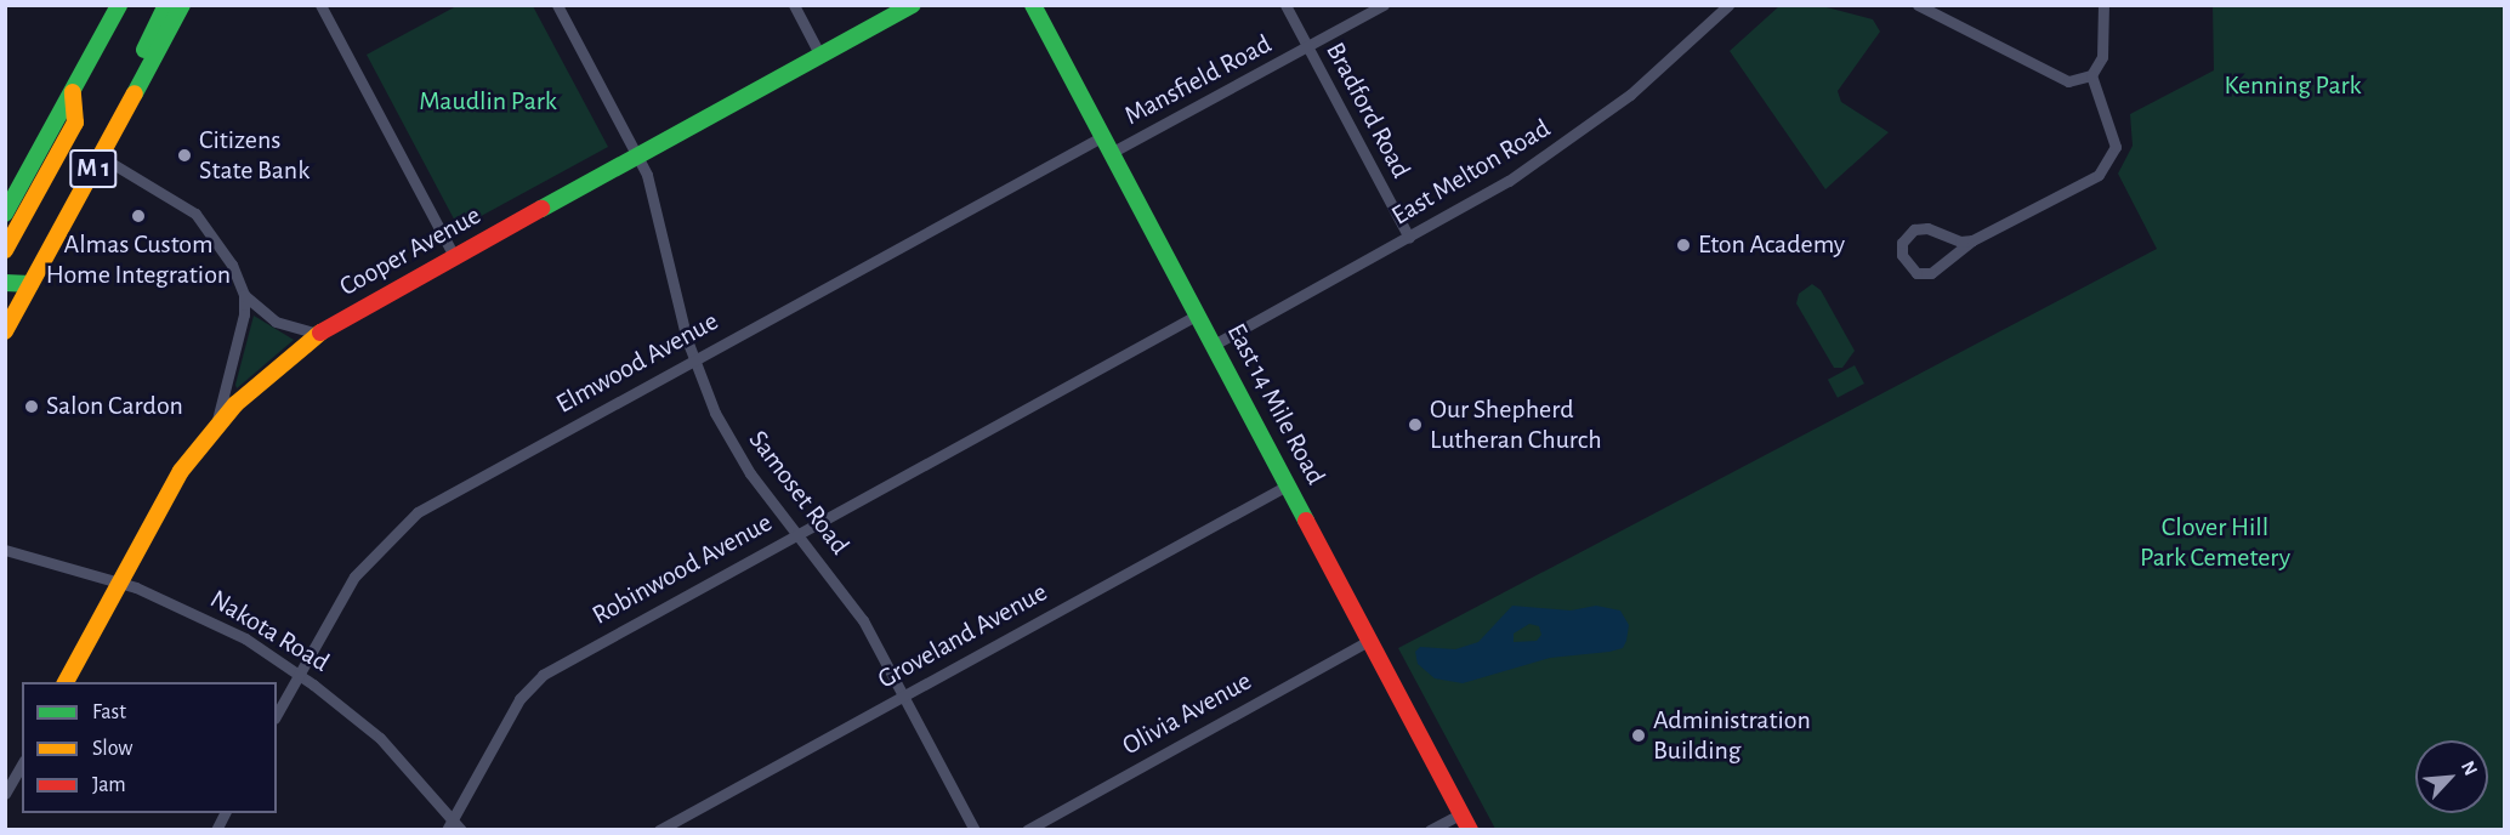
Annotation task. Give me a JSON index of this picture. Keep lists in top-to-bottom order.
{
  "streets": {
    "main road": ["M 1", "Cooper Avenue", "East 14 Mile Road"],
    "street": [
      "Mansfield Road",
      "Bradford Road",
      "East Melton Road",
      "Elmwood Avenue",
      "Samoset Road",
      "Robinwood Avenue",
      "Nakota Road",
      "Groveland Avenue",
      "Olivia Avenue"
    ]
  },
  "crossings": [
    ["Mansfield Road", "Bradford Road"],
    ["Mansfield Road", "East 14 Mile Road"],
    ["Bradford Road", "East Melton Road"],
    ["East Melton Road", "East 14 Mile Road"],
    ["Cooper Avenue", "Samoset Road"],
    ["Cooper Avenue", "Nakota Road"],
    ["Elmwood Avenue", "East 14 Mile Road"],
    ["Elmwood Avenue", "Samoset Road"],
    ["Elmwood Avenue", "Nakota Road"],
    ["East 14 Mile Road", "Robinwood Avenue"],
    ["East 14 Mile Road", "Groveland Avenue"],
    ["East 14 Mile Road", "Olivia Avenue"],
    ["Samoset Road", "Robinwood Avenue"],
    ["Samoset Road", "Groveland Avenue"],
    ["Robinwood Avenue", "Nakota Road"]
  ],
  "parks": ["Kenning Park", "Maudlin Park", "Clover Hill Park Cemetery"],
  "places": [
    "Citizens State Bank",
    "Almas Custom Home Integration",
    "Eton Academy",
    "Salon Cardon",
    "Our Shepherd Lutheran Church",
    "Administration Building"
  ],
  "legend": ["Fast", "Slow", "Jam"],
  "north": "top right"
}
